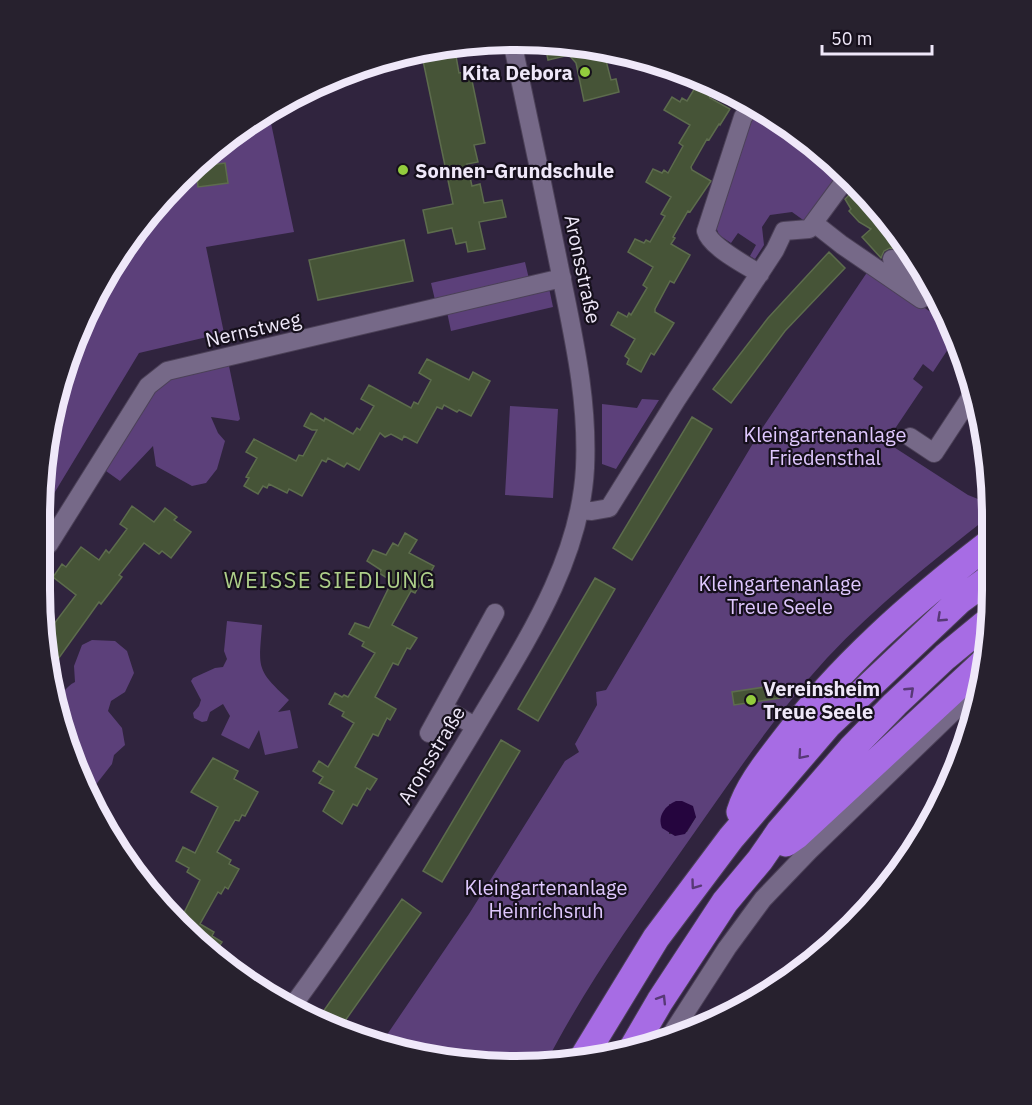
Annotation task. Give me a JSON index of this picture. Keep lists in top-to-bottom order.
{
  "streets": {
    "street": ["Aronsstraße", "Nernstweg"]
  },
  "crossings": [
    ["Aronsstraße", "Nernstweg"]
  ],
  "districts": ["WEISSE SIEDLUNG"],
  "parks": ["Kleingartenanlage Friedensthal", "Kleingartenanlage Treue Seele", "Kleingartenanlage Heinrichsruh"],
  "places": ["Kita Debora", "Sonnen-Grundschule", "Vereinsheim Treue Seele"],
  "scale_bar": "50 m"
}
